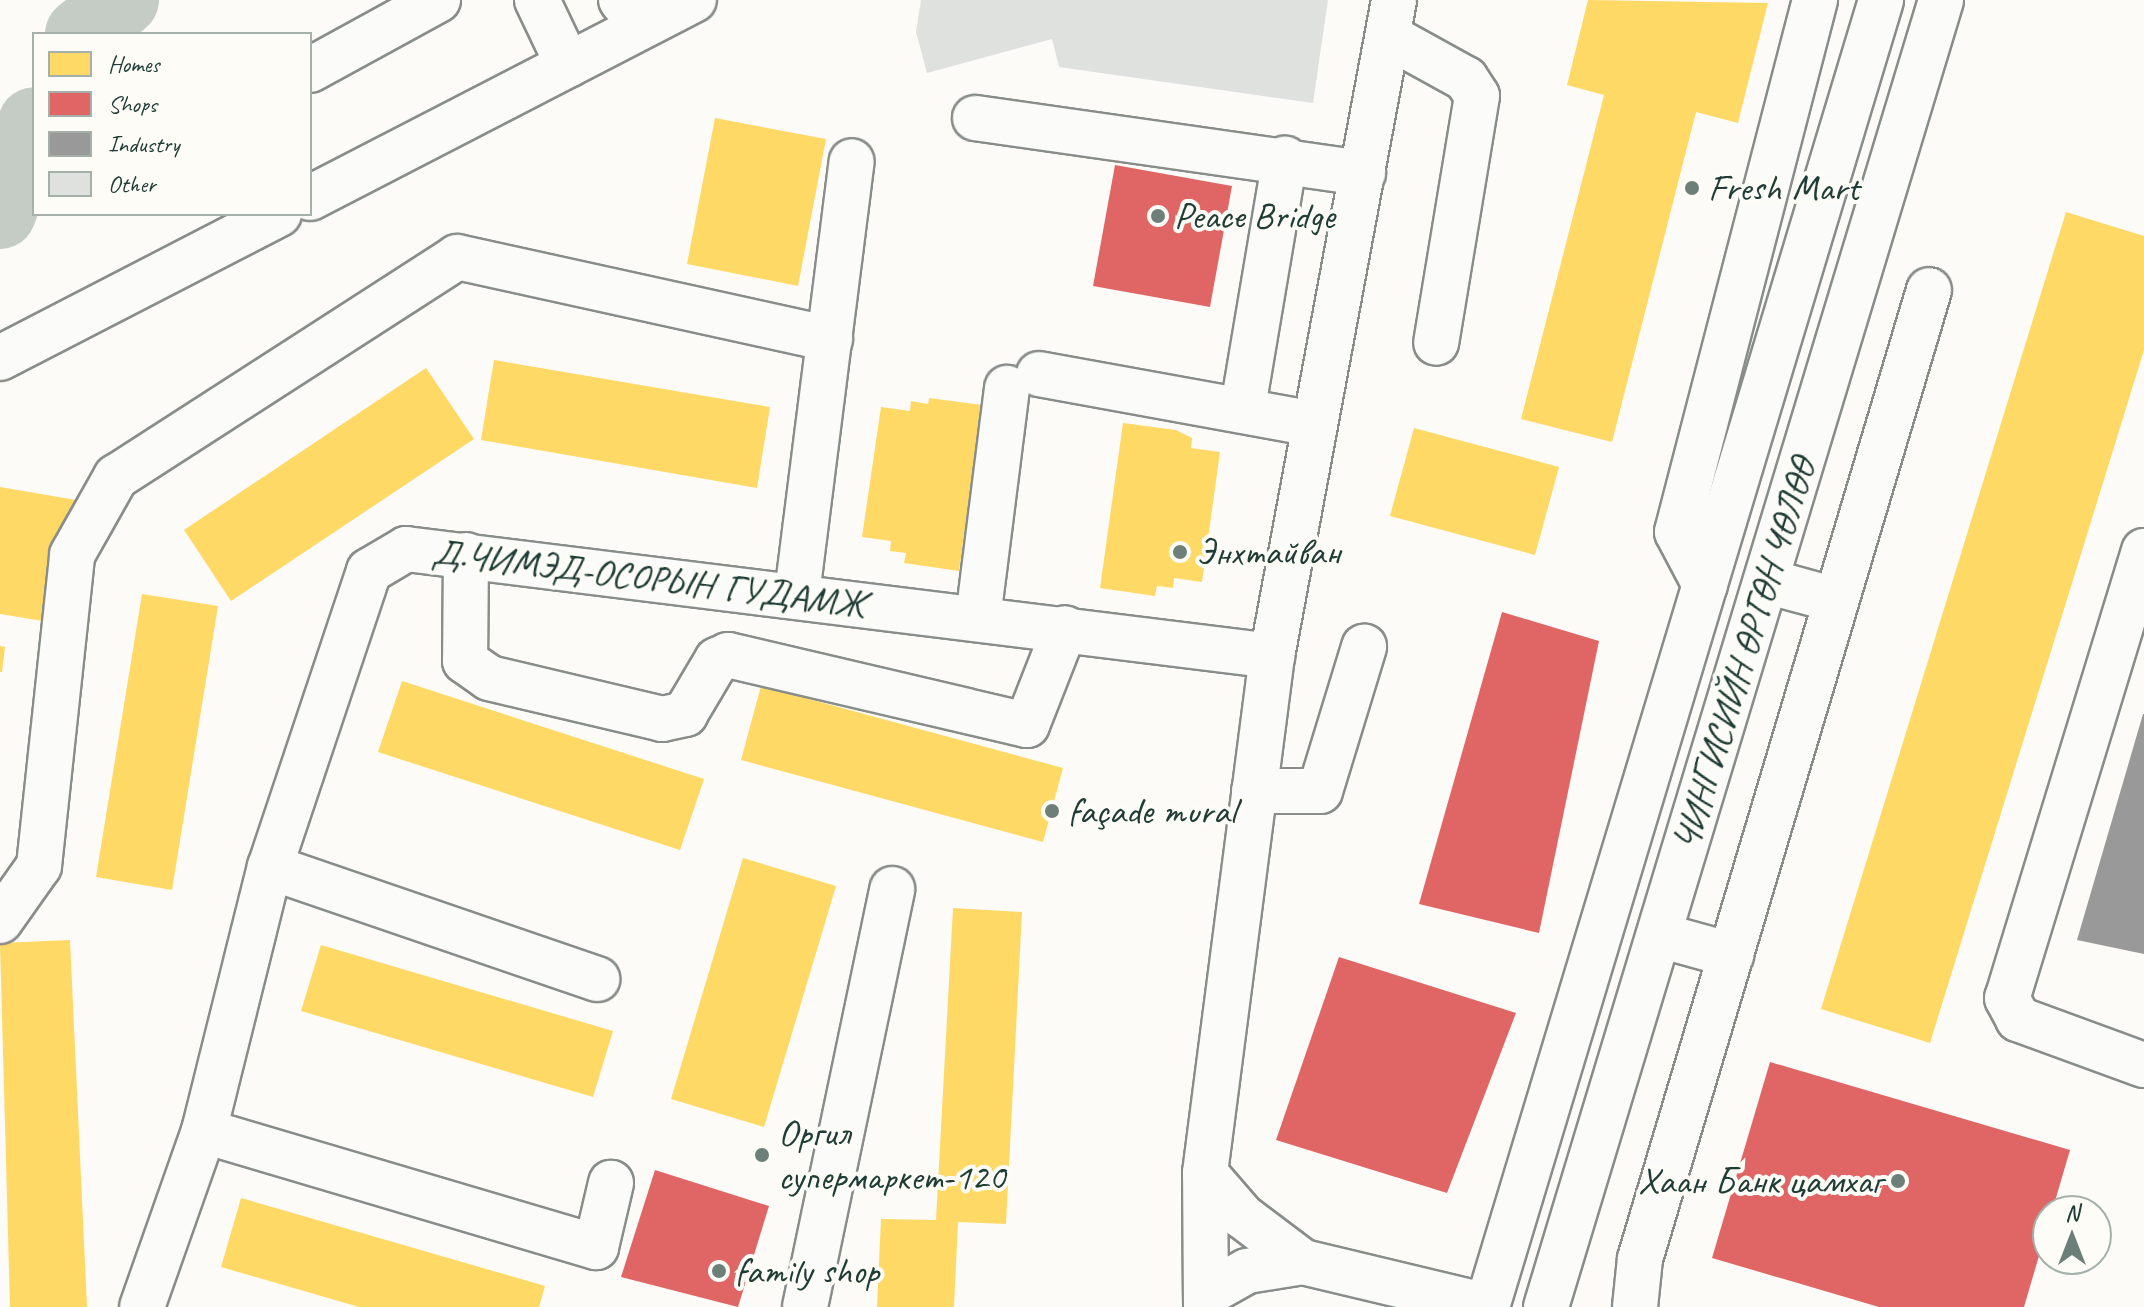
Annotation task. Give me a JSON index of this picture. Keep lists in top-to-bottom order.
{
  "streets": {
    "main road": ["Д.ЧИМЭД-ОСОРЫН ГУДАМЖ", "ЧИНГИСИЙН ӨРГӨН ЧӨЛӨӨ"]
  },
  "places": [
    "Fresh Mart",
    "Peace Bridge",
    "Энхтайван",
    "façade mural",
    "Оргил супермаркет-120",
    "Хаан Банк цамхаг",
    "family shop"
  ],
  "legend": [
    "Homes",
    "Shops",
    "Industry",
    "Other"
  ],
  "north": "top"
}
